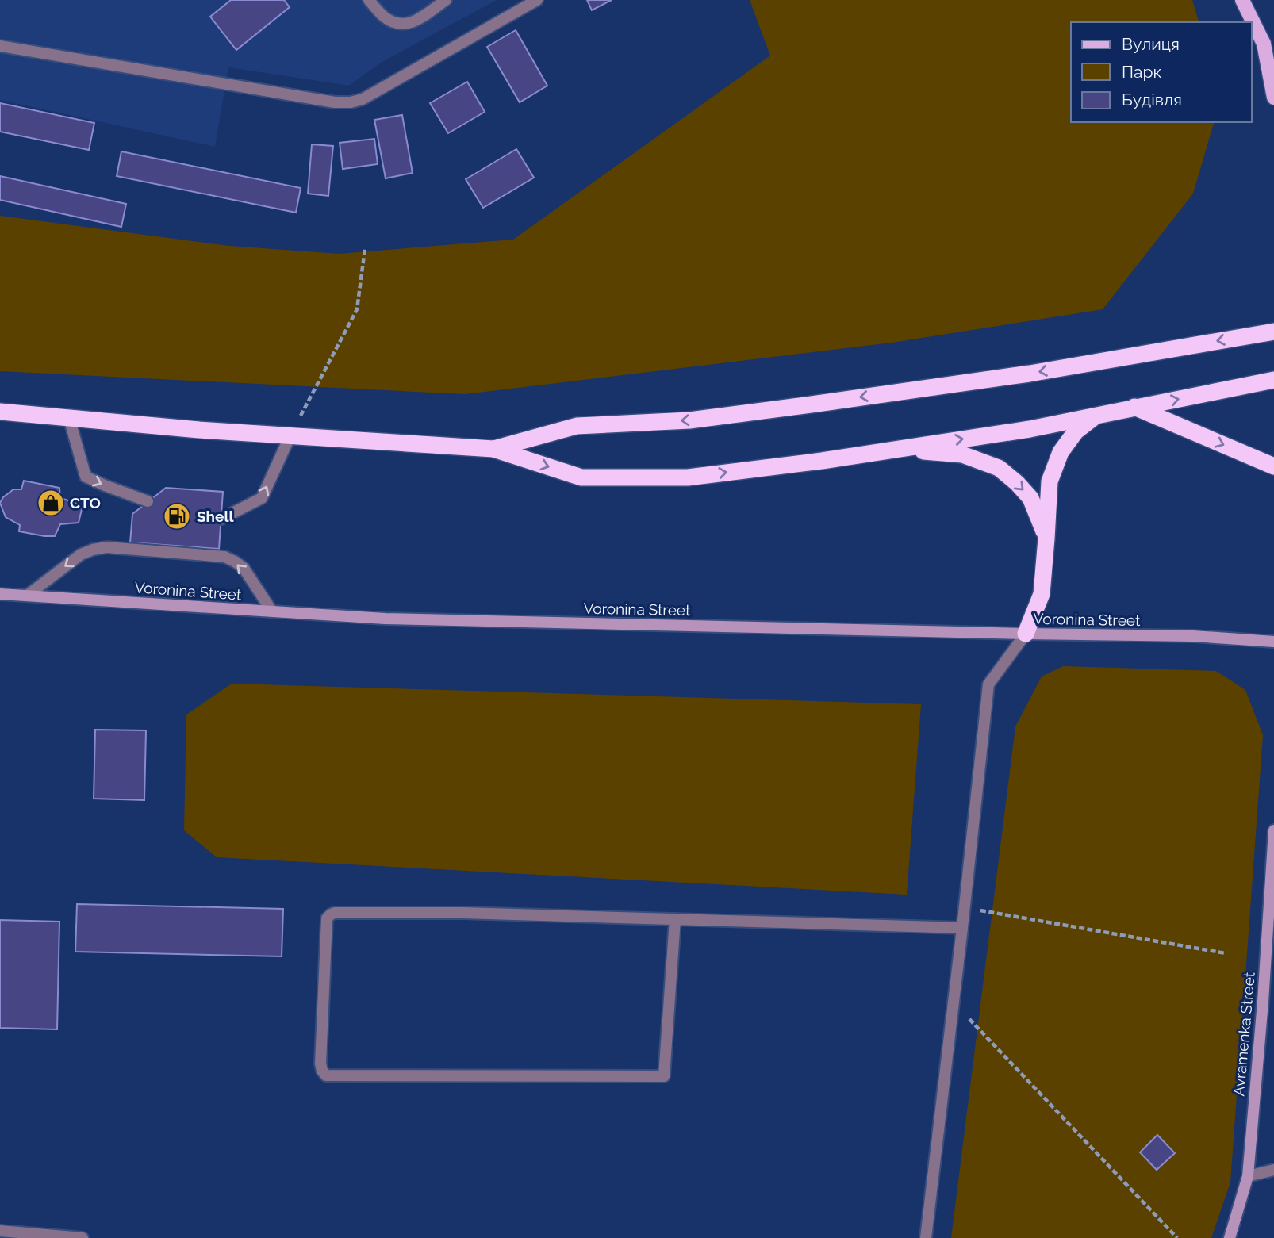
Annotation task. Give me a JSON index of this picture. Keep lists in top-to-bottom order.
{
  "streets": {
    "street": ["Voronina Street", "Avramenka Street"]
  },
  "places": {
    "shop": ["СТО"],
    "fuel station": ["Shell"]
  },
  "legend": ["Вулиця", "Парк", "Будівля"]
}
